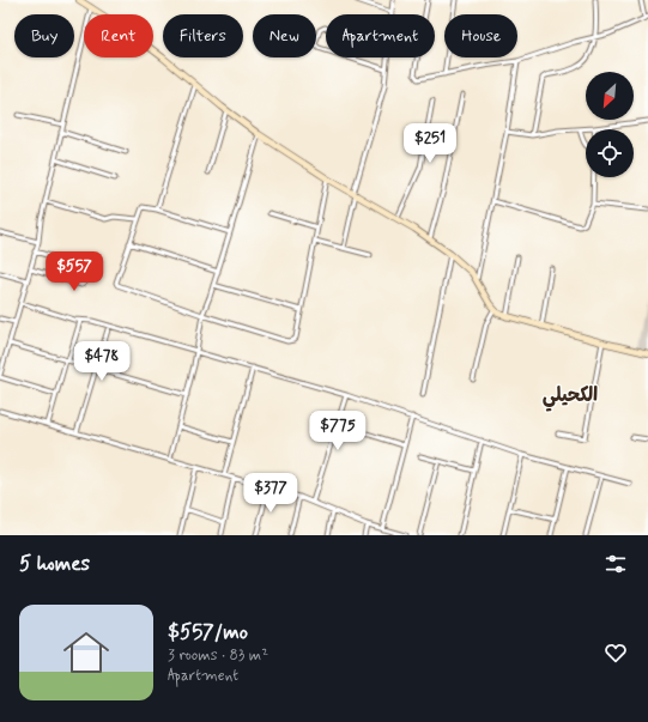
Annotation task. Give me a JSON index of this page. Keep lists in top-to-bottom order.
{
  "districts": ["الكحيلي"],
  "north": "bottom left",
  "page": {
    "chip": [
      "Buy",
      "Rent",
      "Filters",
      "New",
      "Apartment",
      "House"
    ],
    "price": [
      "$251",
      "$557",
      "$478",
      "$775",
      "$377"
    ],
    "heading": "5 homes",
    "list": [
      {
        "name": "$557/mo",
        "note": "3 rooms · 83 m² · Apartment"
      }
    ]
  }
}
